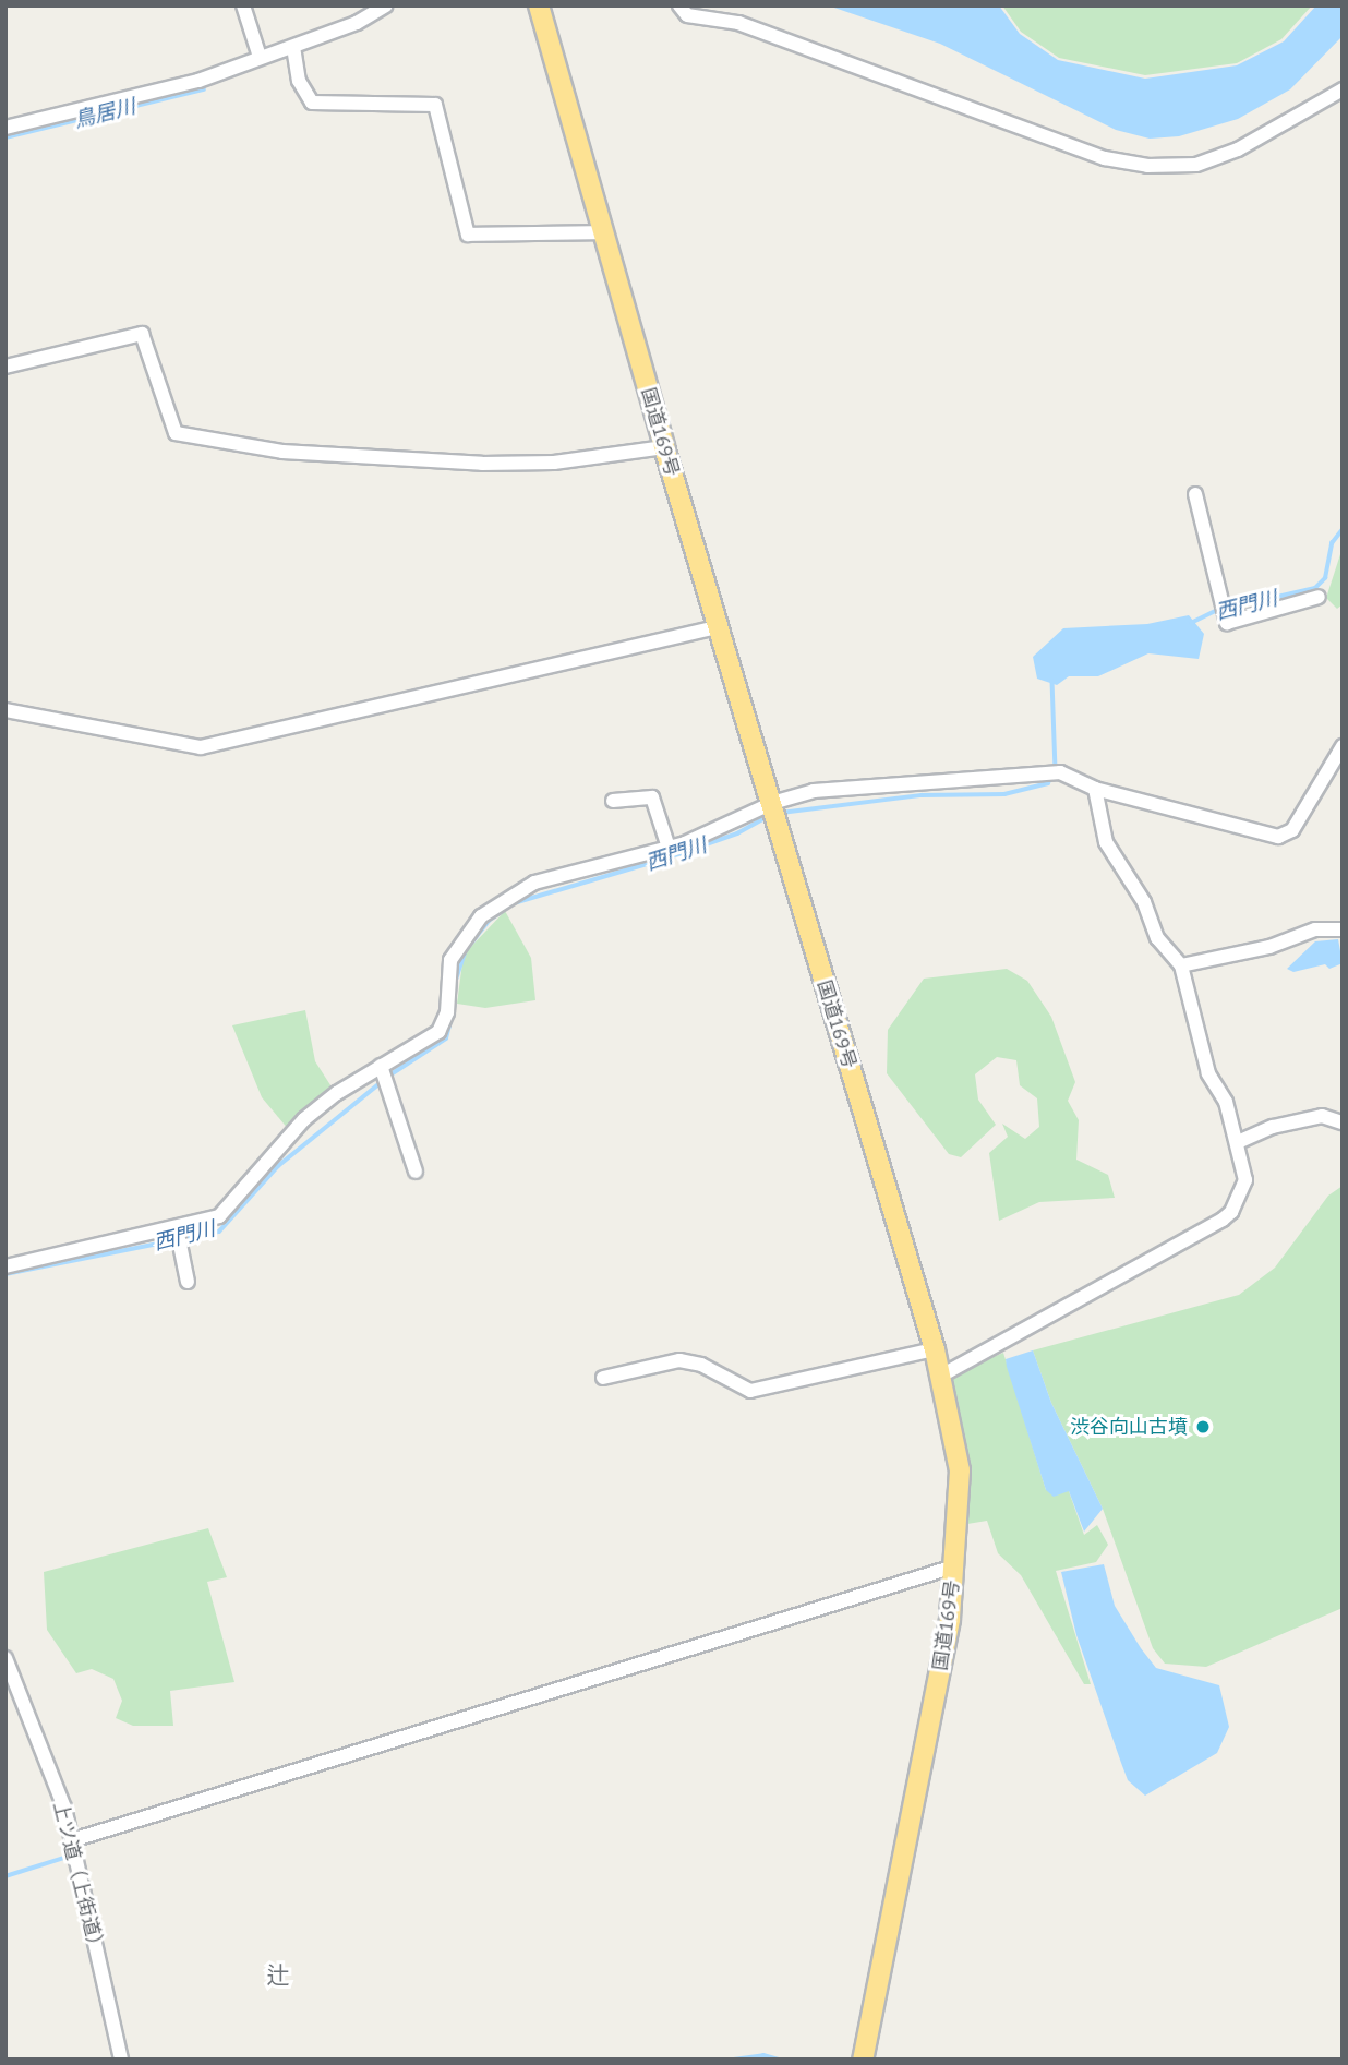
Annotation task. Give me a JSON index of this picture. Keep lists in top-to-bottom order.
{
  "streets": {
    "highway": ["国道169号"],
    "street": ["上ツ道（上街道）"]
  },
  "districts": ["辻"],
  "water": ["鳥居川", "西門川"],
  "places": ["渋谷向山古墳"]
}
